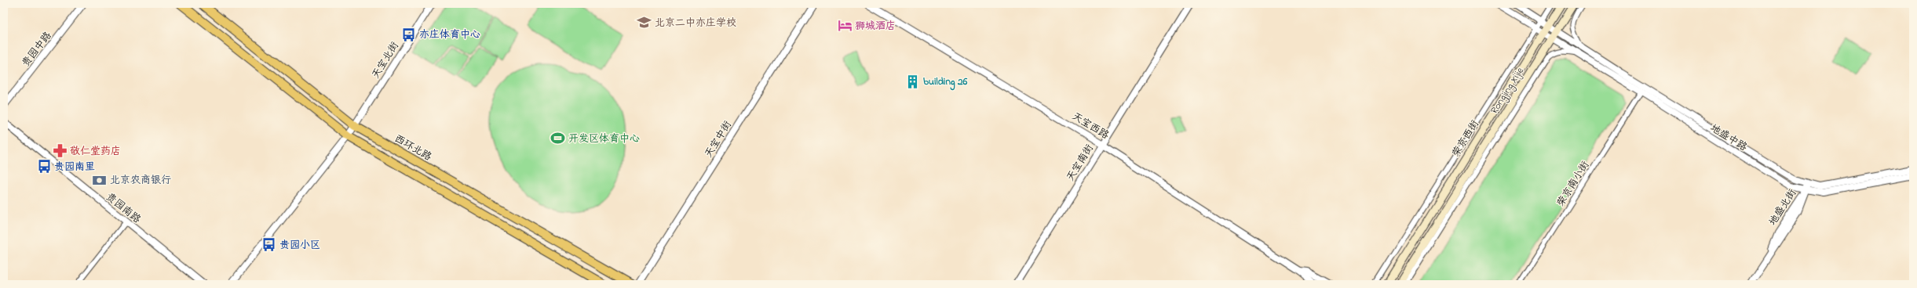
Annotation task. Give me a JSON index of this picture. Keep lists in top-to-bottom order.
{
  "streets": {
    "main road": ["Rongjing Xijie", "荣京西街", "西环北路"],
    "street": [
      "贵园中路",
      "天宝北街",
      "天宝西路",
      "地盛中路",
      "天宝中街",
      "天宝南街",
      "荣京南小街",
      "地盛北街",
      "贵园南路"
    ]
  },
  "crossings": [
    ["天宝北街", "西环北路"],
    ["Rongjing Xijie", "地盛中路"],
    ["天宝西路", "天宝南街"],
    ["地盛中路", "荣京西街"],
    ["地盛中路", "荣京南小街"],
    ["地盛中路", "地盛北街"]
  ],
  "places": {
    "school or university": ["北京二中亦庄学校"],
    "hotel": ["狮城酒店"],
    "bus stop": ["亦庄体育中心", "贵园南里", "贵园小区"],
    "building": ["building 26"],
    "sports": ["开发区体育中心"],
    "pharmacy": ["敬仁堂药店"],
    "bank": ["北京农商银行"]
  }
}
